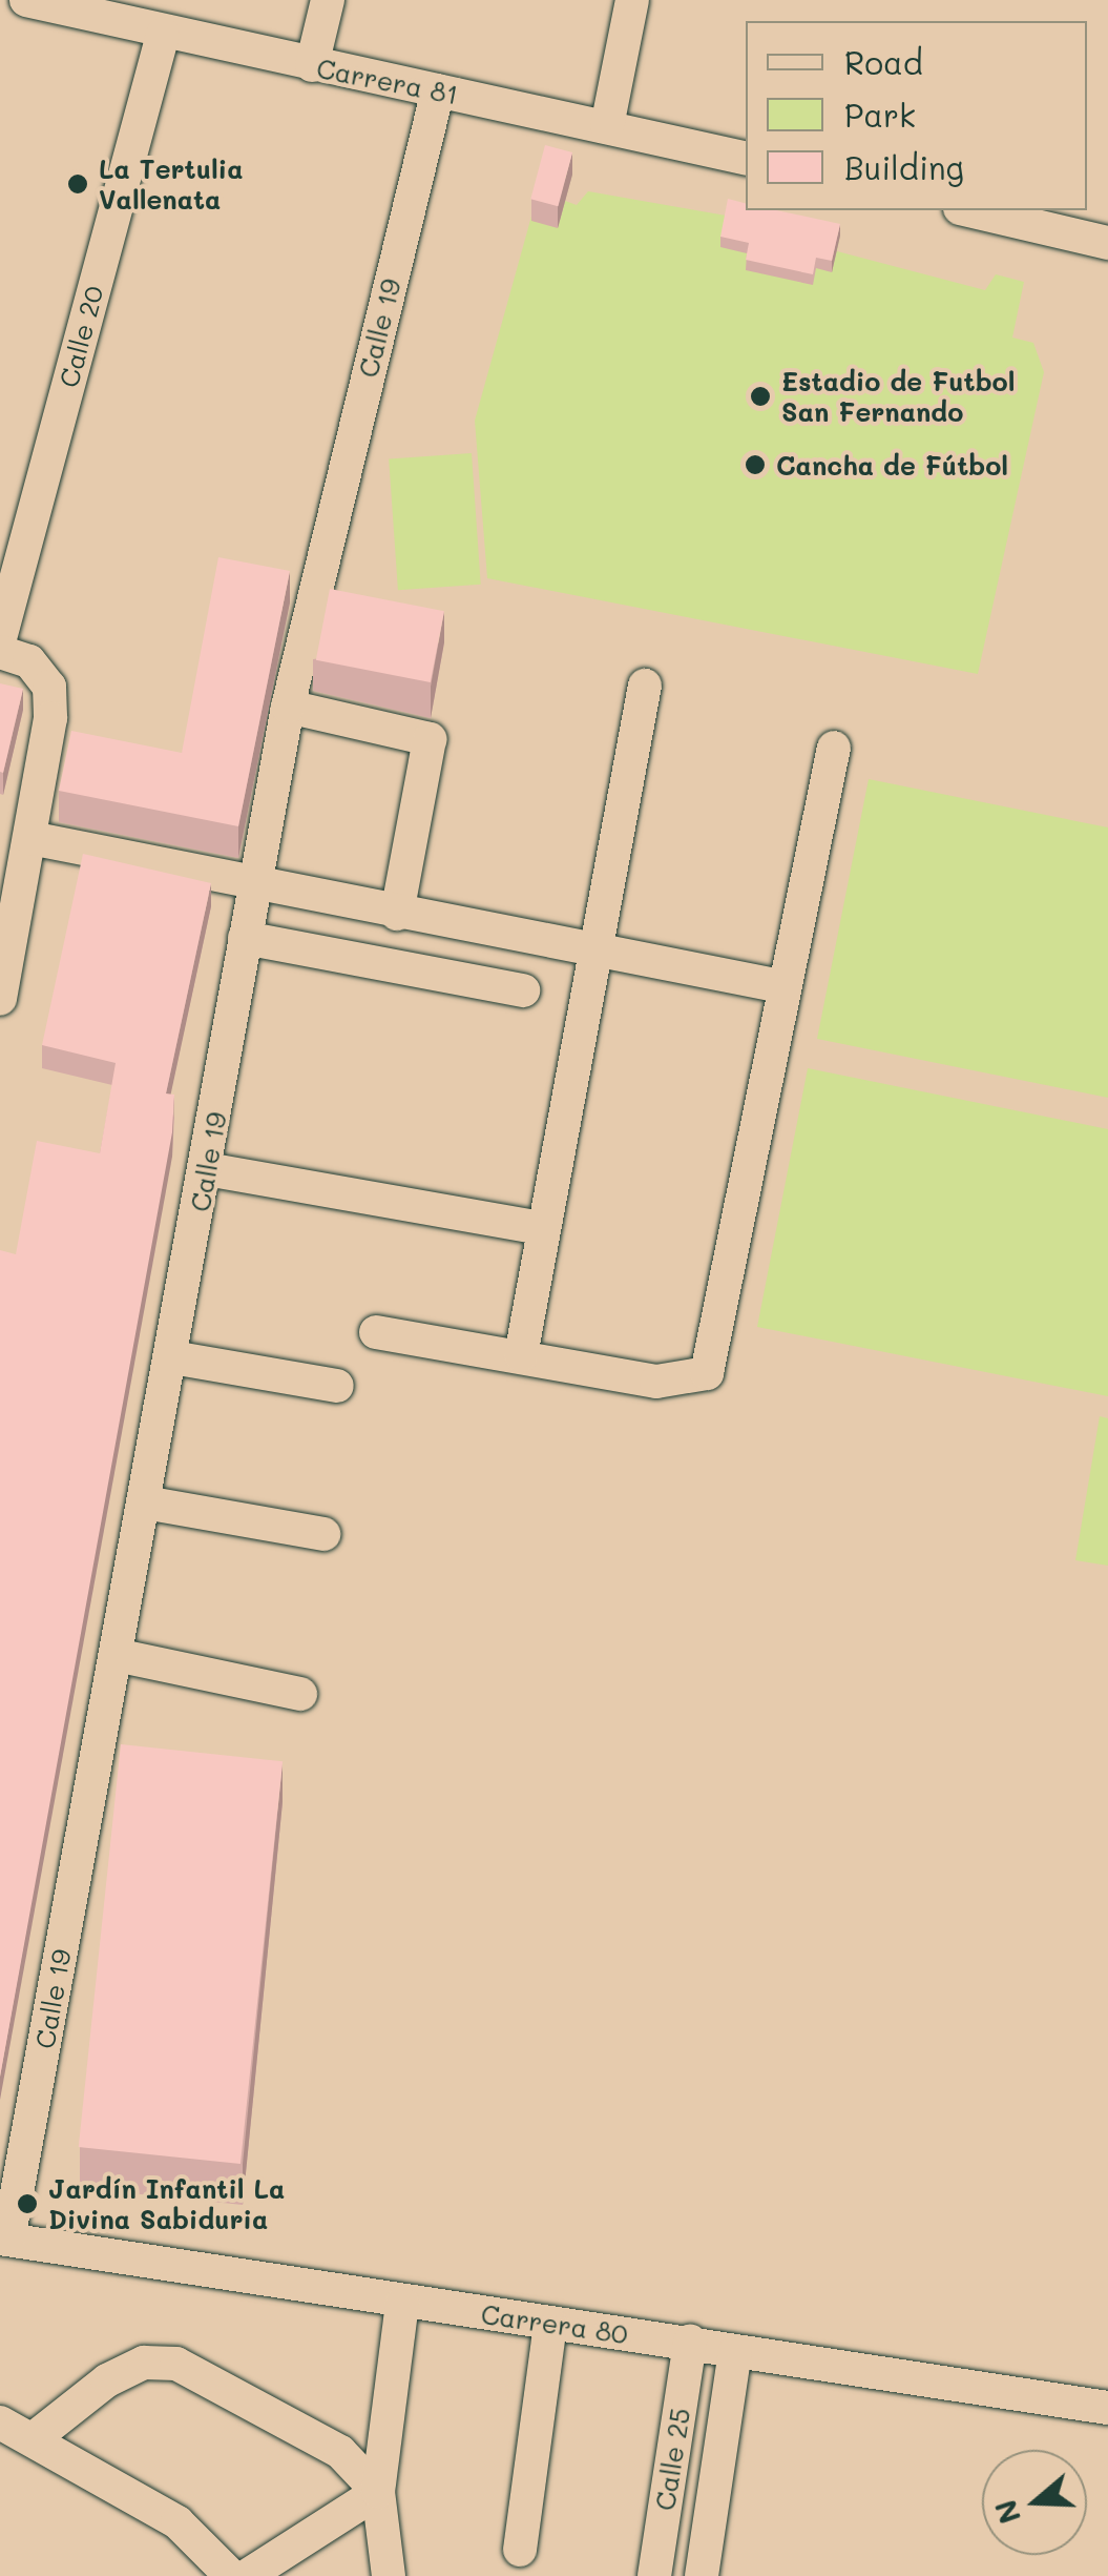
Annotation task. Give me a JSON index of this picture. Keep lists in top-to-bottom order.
{
  "streets": {
    "street": [
      "Carrera 81",
      "Calle 19",
      "Calle 20",
      "Carrera 80",
      "Calle 25"
    ]
  },
  "crossings": [
    ["Carrera 81", "Calle 19"],
    ["Carrera 81", "Calle 20"],
    ["Calle 19", "Carrera 80"],
    ["Carrera 80", "Calle 25"]
  ],
  "places": [
    "La Tertulia Vallenata",
    "Estadio de Futbol San Fernando",
    "Cancha de Fútbol",
    "Jardín Infantil La Divina Sabiduria"
  ],
  "legend": ["Road", "Park", "Building"],
  "north": "left"
}
